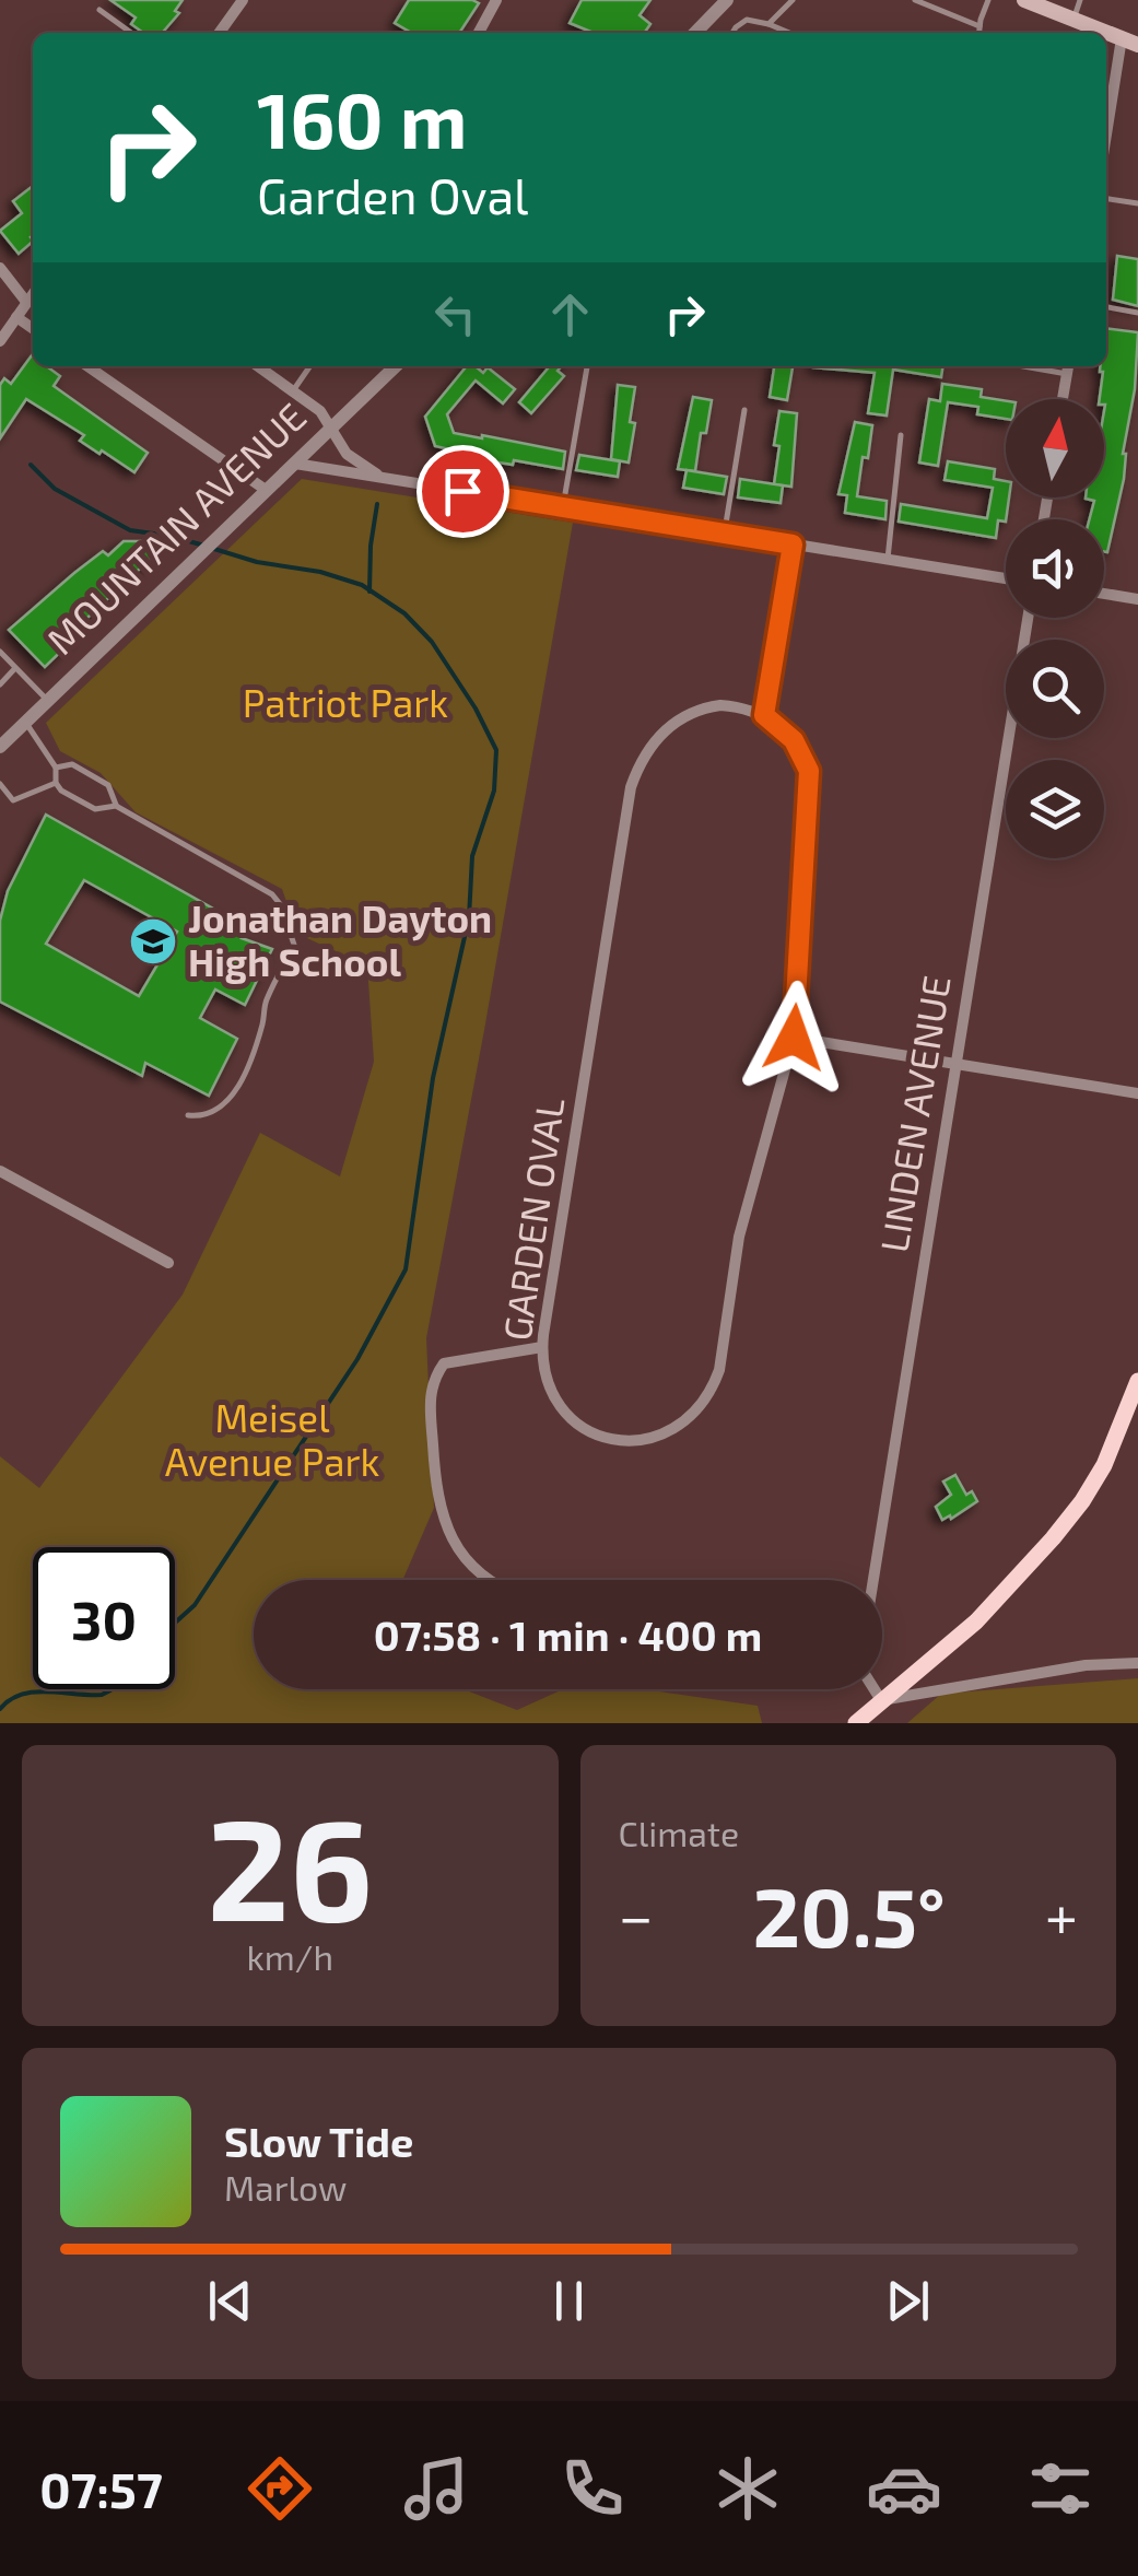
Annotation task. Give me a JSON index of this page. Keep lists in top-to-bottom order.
{
  "streets": {
    "street": ["MOUNTAIN AVENUE", "LINDEN AVENUE", "GARDEN OVAL"]
  },
  "parks": ["Patriot Park", "Meisel Avenue Park"],
  "places": {
    "school or university": ["Jonathan Dayton High School"]
  },
  "north": "top",
  "page": {
    "turn": ["160 m", "Garden Oval"],
    "limit": "30",
    "trip": "07:58 · 1 min · 400 m",
    "tile": [
      ["26", "km/h"],
      "Climate"
    ],
    "heat": ["−", "20.5°", "+"],
    "song": ["Slow Tide", "Marlow"],
    "tabs": "07:57"
  }
}
